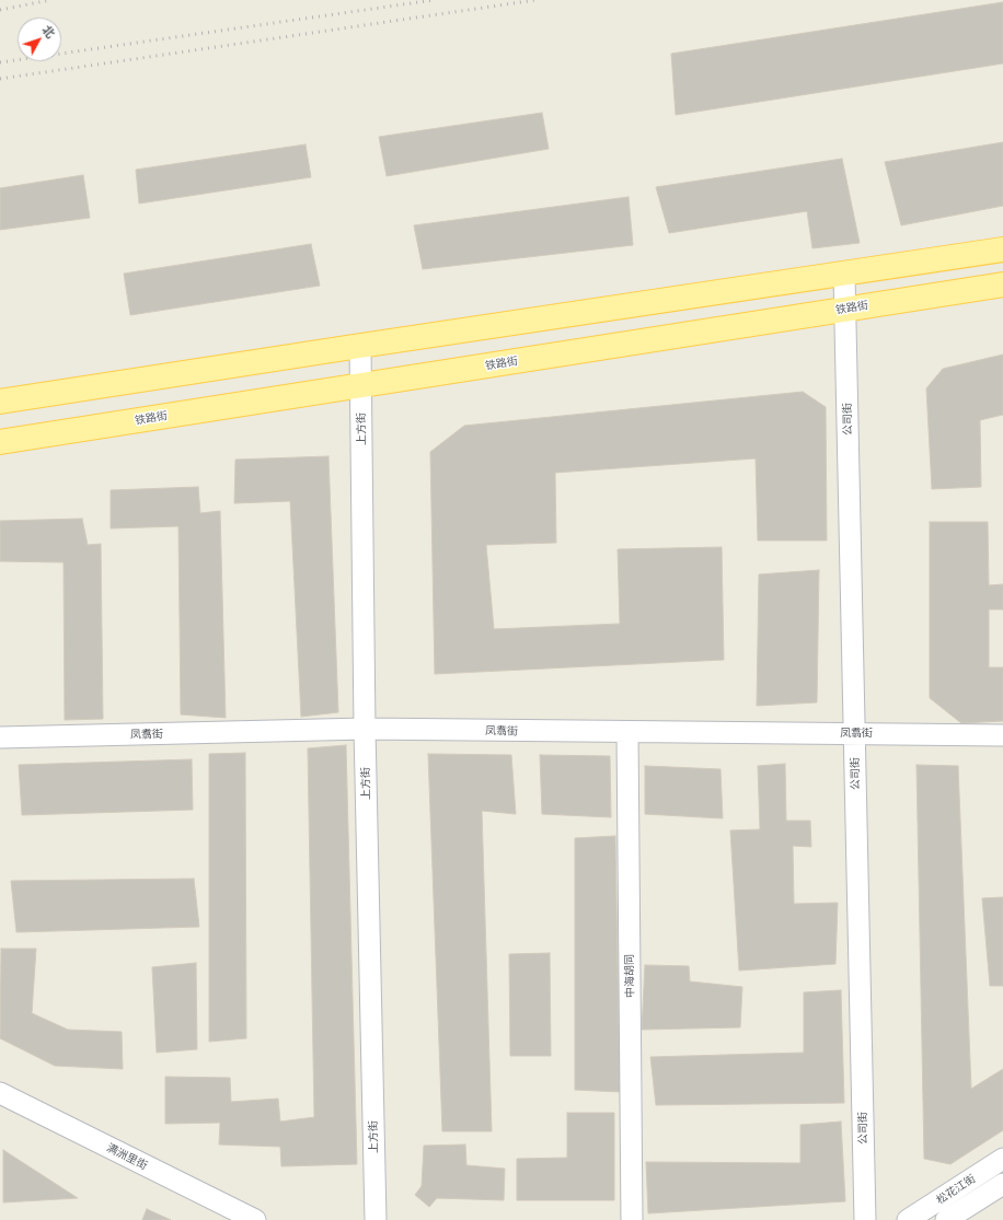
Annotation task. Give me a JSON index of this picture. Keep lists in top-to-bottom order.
{
  "streets": {
    "main road": ["铁路街"],
    "street": [
      "公司街",
      "上方街",
      "凤翥街",
      "中海胡同",
      "满洲里街",
      "松花江街"
    ]
  },
  "crossings": [
    ["铁路街", "公司街"],
    ["铁路街", "上方街"],
    ["公司街", "凤翥街"],
    ["上方街", "凤翥街"],
    ["凤翥街", "中海胡同"]
  ],
  "north": "top right"
}
